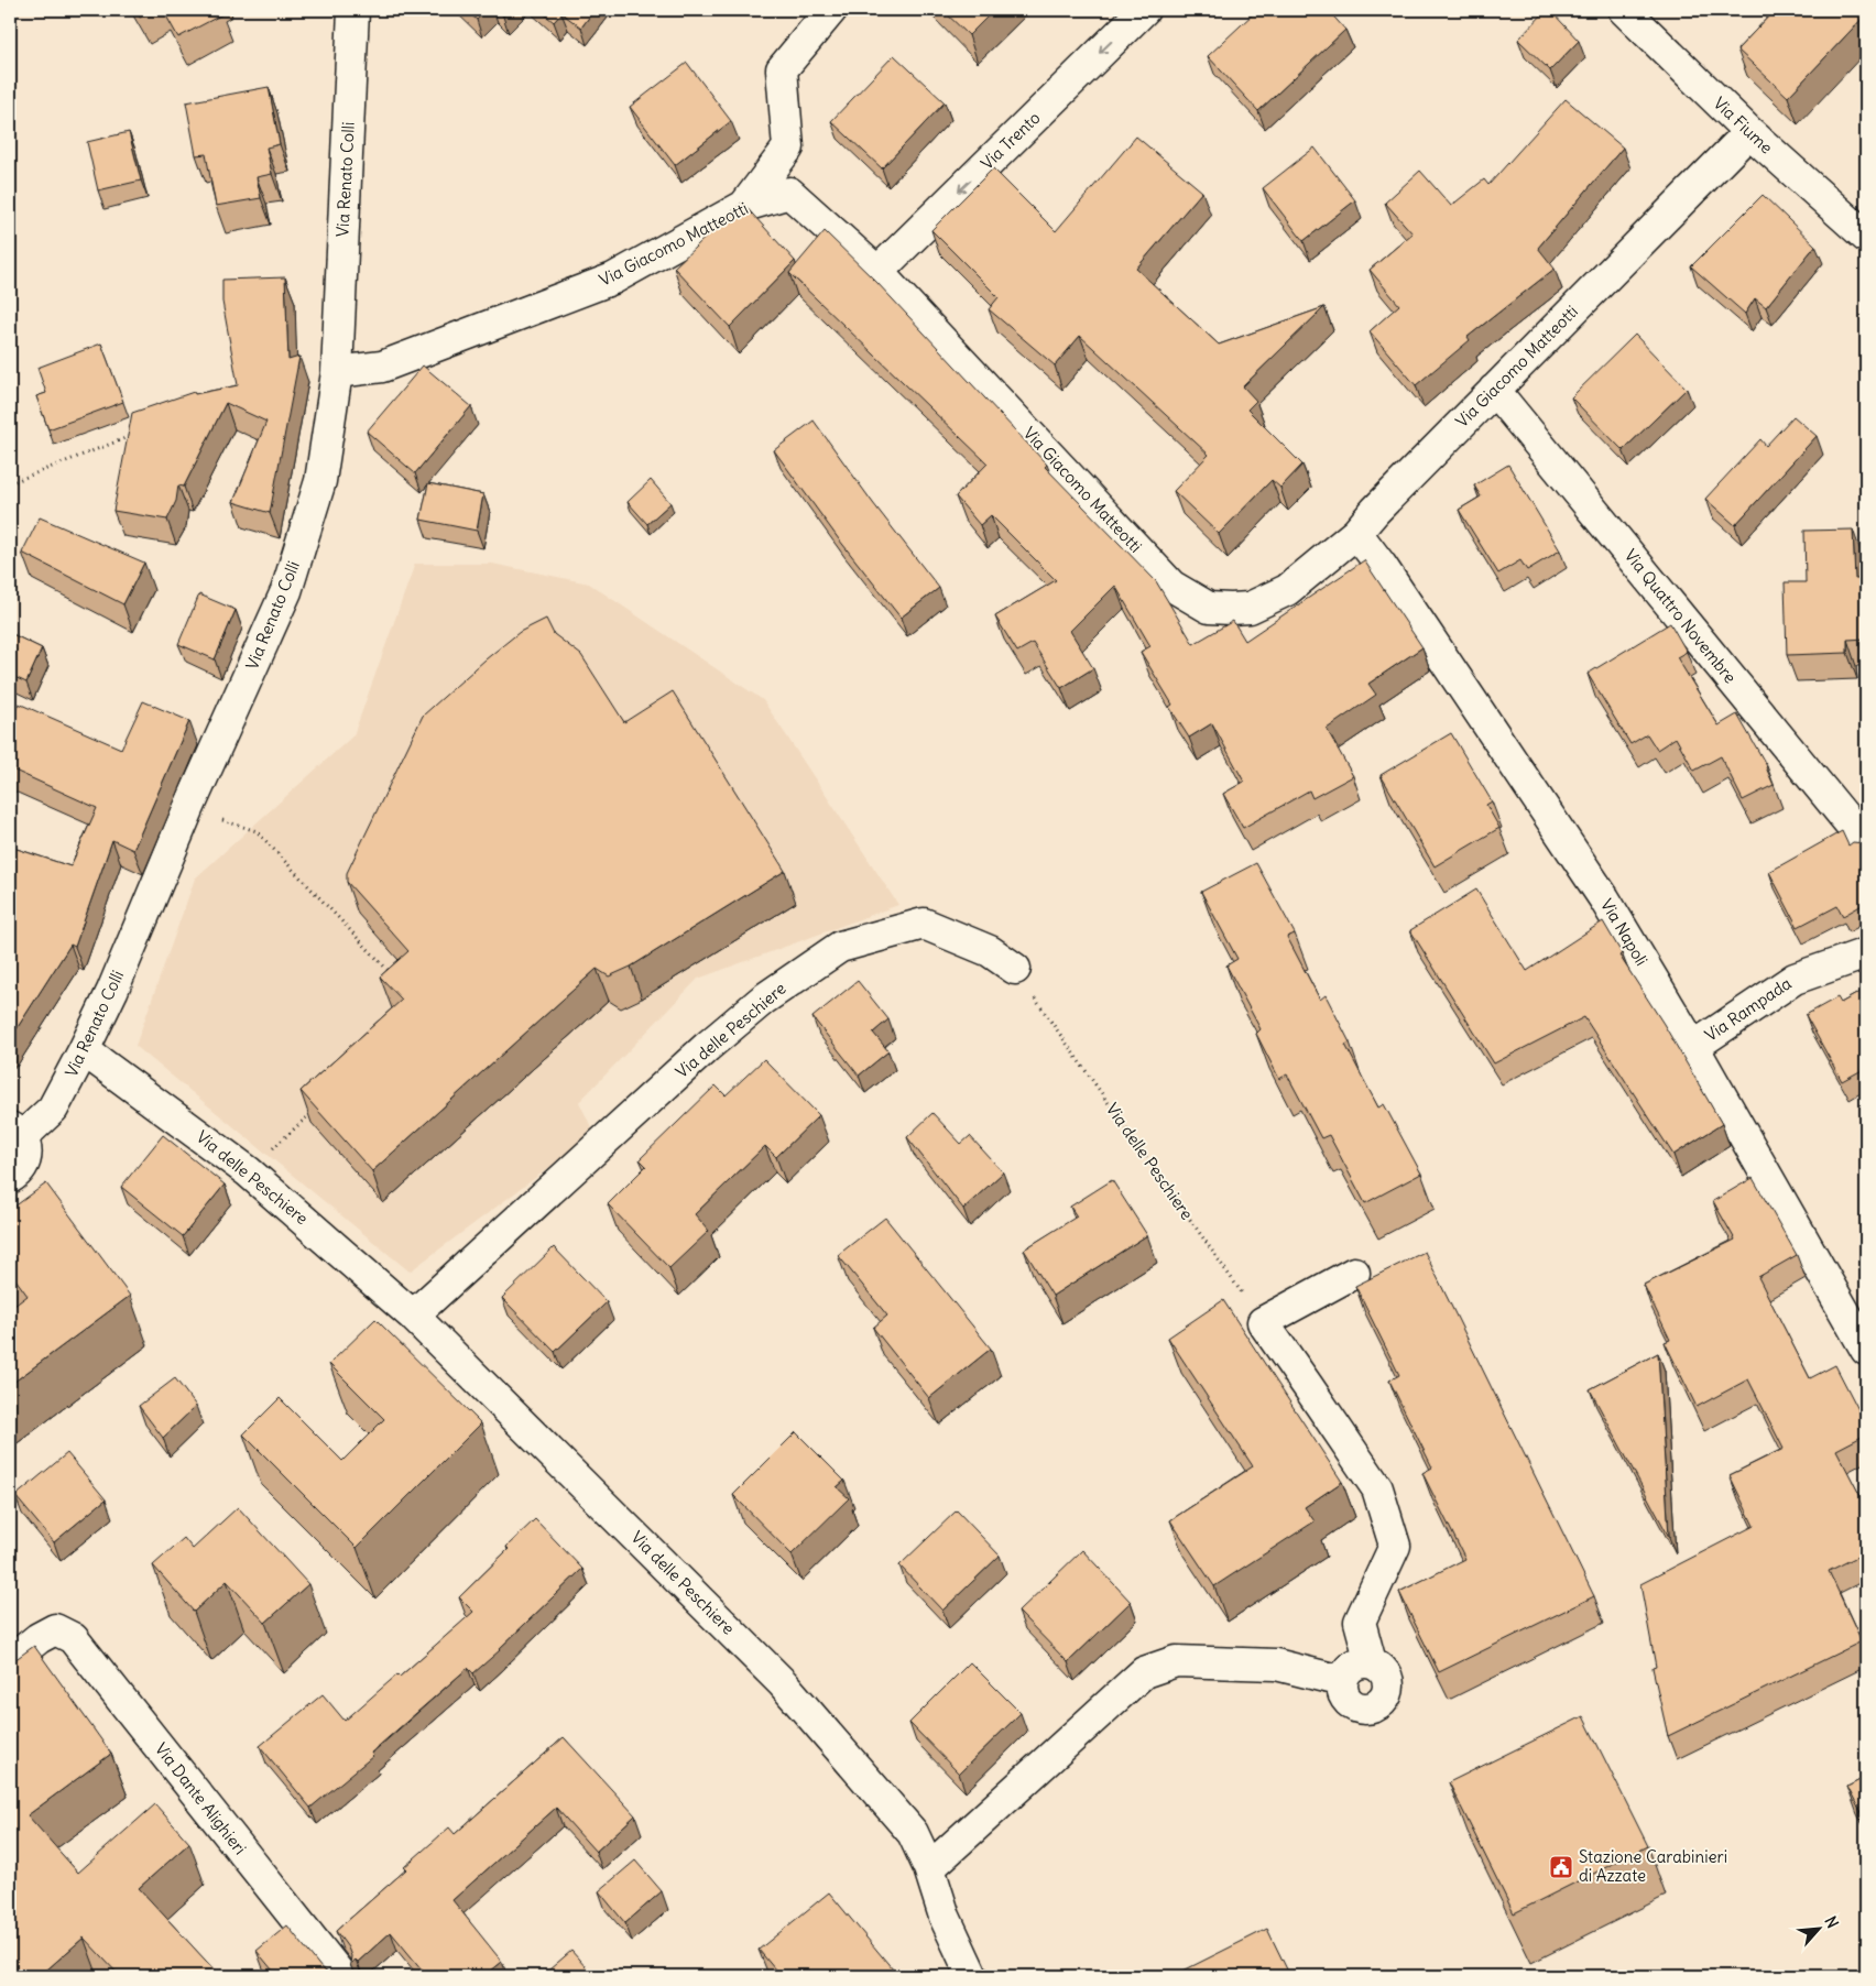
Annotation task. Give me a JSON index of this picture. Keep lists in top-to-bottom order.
{
  "streets": {
    "street": [
      "Via Fiume",
      "Via Trento",
      "Via Renato Colli",
      "Via Giacomo Matteotti",
      "Via Quattro Novembre",
      "Via Napoli",
      "Via Rampada",
      "Via delle Peschiere",
      "Via Dante Alighieri"
    ]
  },
  "crossings": [
    ["Via Fiume", "Via Giacomo Matteotti"],
    ["Via Trento", "Via Giacomo Matteotti"],
    ["Via Renato Colli", "Via Giacomo Matteotti"],
    ["Via Renato Colli", "Via delle Peschiere"],
    ["Via Giacomo Matteotti", "Via Quattro Novembre"],
    ["Via Giacomo Matteotti", "Via Napoli"],
    ["Via Napoli", "Via Rampada"]
  ],
  "one_way": ["Via Trento"],
  "places": {
    "public building": ["Stazione Carabinieri di Azzate"]
  },
  "north": "top right"
}
